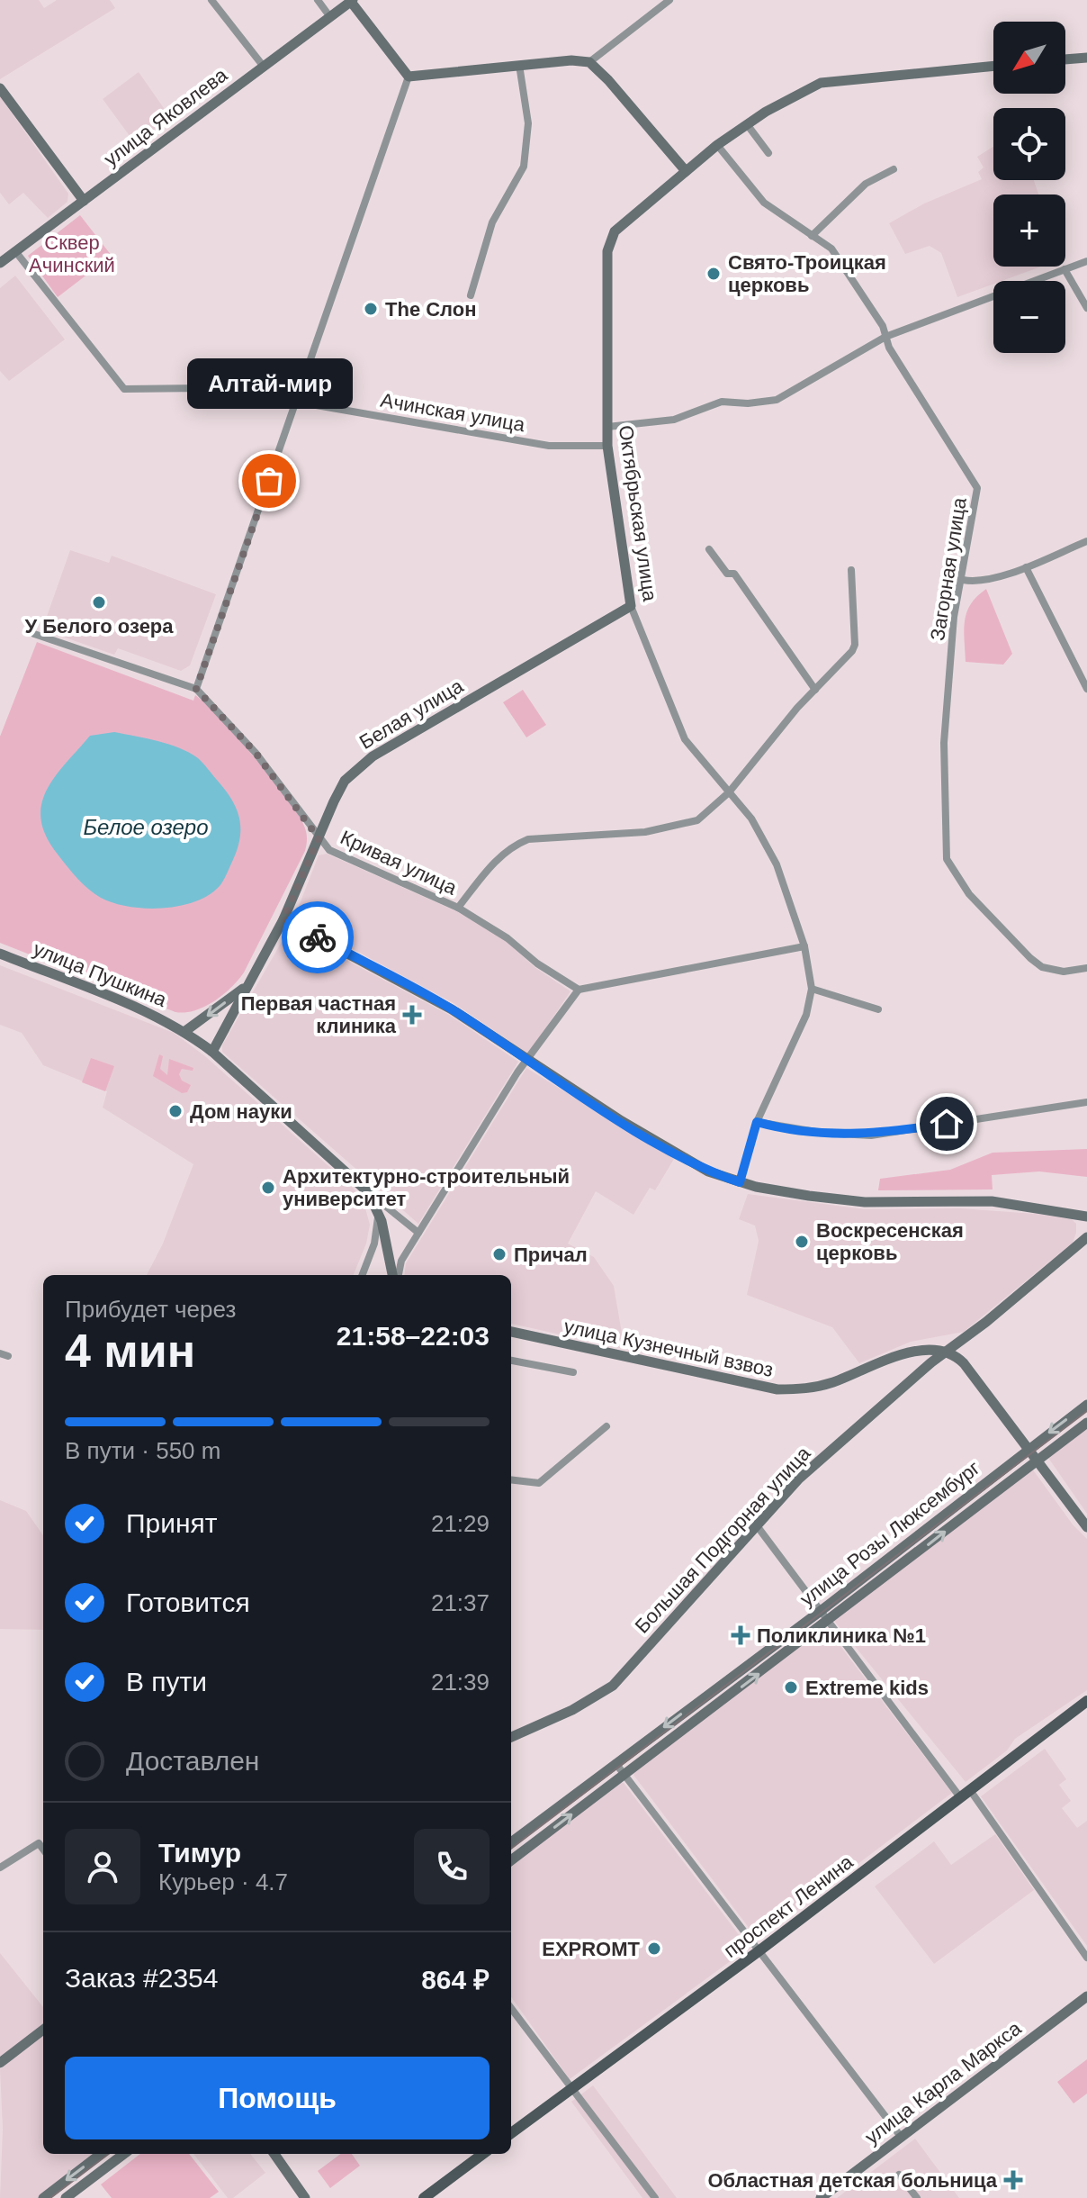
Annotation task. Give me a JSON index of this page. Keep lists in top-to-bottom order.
{
  "streets": {
    "main road": ["проспект Ленина"],
    "street": [
      "улица Яковлева",
      "Ачинская улица",
      "Октябрьская улица",
      "Загорная улица",
      "Белая улица",
      "Кривая улица",
      "улица Пушкина",
      "улица Кузнечный взвоз",
      "улица Розы Люксембург",
      "Большая Подгорная улица",
      "улица Карла Маркса"
    ]
  },
  "crossings": [
    ["улица Яковлева", "Ачинская улица"],
    ["Ачинская улица", "Октябрьская улица"],
    ["Октябрьская улица", "Загорная улица"],
    ["Октябрьская улица", "Белая улица"],
    ["Белая улица", "Кривая улица"],
    ["улица Кузнечный взвоз", "Большая Подгорная улица"]
  ],
  "water": ["Белое озеро"],
  "parks": ["Сквер Ачинский"],
  "places": {
    "other": [
      "Свято-Троицкая церковь",
      "The Слон",
      "Алтай-мир",
      "У Белого озера",
      "Дом науки",
      "Архитектурно-строительный университет",
      "Воскресенская церковь",
      "Причал",
      "Extreme kids",
      "EXPROMT"
    ],
    "health": ["Первая частная клиника", "Поликлиника №1", "Областная детская больница"]
  },
  "north": "bottom left",
  "page": {
    "map_buttons": ["+", "−"],
    "bubble": "Алтай-мир",
    "heading": ["4 мин", "Прибудет через", "21:58–22:03"],
    "panel": [
      "Тимур",
      "Курьер · 4.7",
      "Заказ #2354",
      "864 ₽"
    ],
    "bar": "В пути · 550 m",
    "list": [
      ["Принят", "21:29"],
      ["Готовится", "21:37"],
      ["В пути", "21:39"],
      "Доставлен"
    ],
    "buttons": "Помощь"
  }
}
